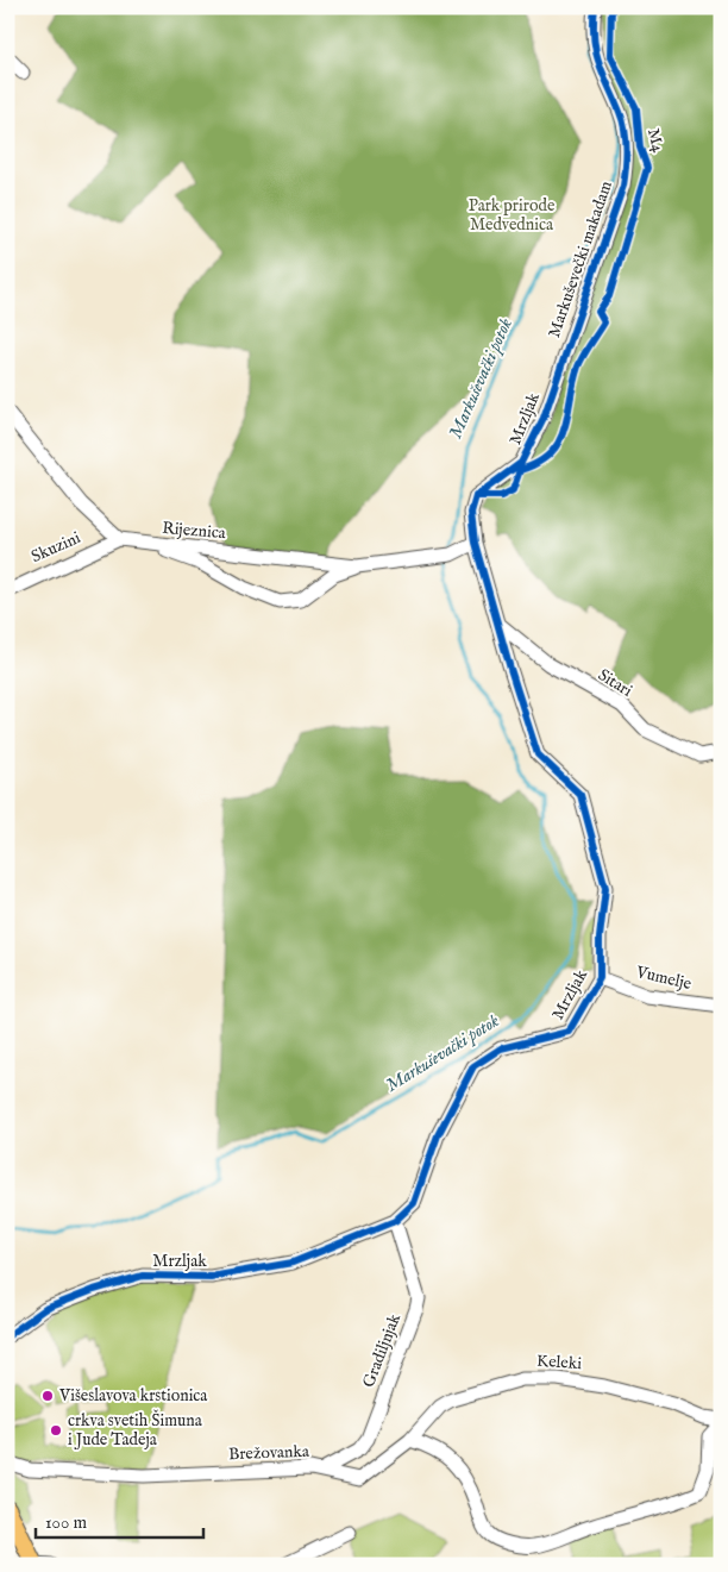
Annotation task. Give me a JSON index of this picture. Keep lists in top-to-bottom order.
{
  "streets": {
    "street": [
      "Markuševečki makadam",
      "Mrzljak",
      "Rijeznica",
      "Skuzini",
      "Sitari",
      "Vumelje",
      "Gradiljnjak",
      "Keleki",
      "Brežovanka"
    ],
    "cycle path": ["M4"]
  },
  "crossings": [
    ["Markuševečki makadam", "Mrzljak"],
    ["Mrzljak", "Rijeznica"],
    ["Mrzljak", "Sitari"],
    ["Mrzljak", "Vumelje"],
    ["Mrzljak", "Gradiljnjak"],
    ["Rijeznica", "Skuzini"],
    ["Gradiljnjak", "Brežovanka"],
    ["Keleki", "Brežovanka"]
  ],
  "water": ["Markuševački potok"],
  "parks": ["Park prirode Medvednica"],
  "places": ["Višeslavova krstionica", "crkva svetih Šimuna i Jude Tadeja"],
  "scale_bar": "100 m"
}
